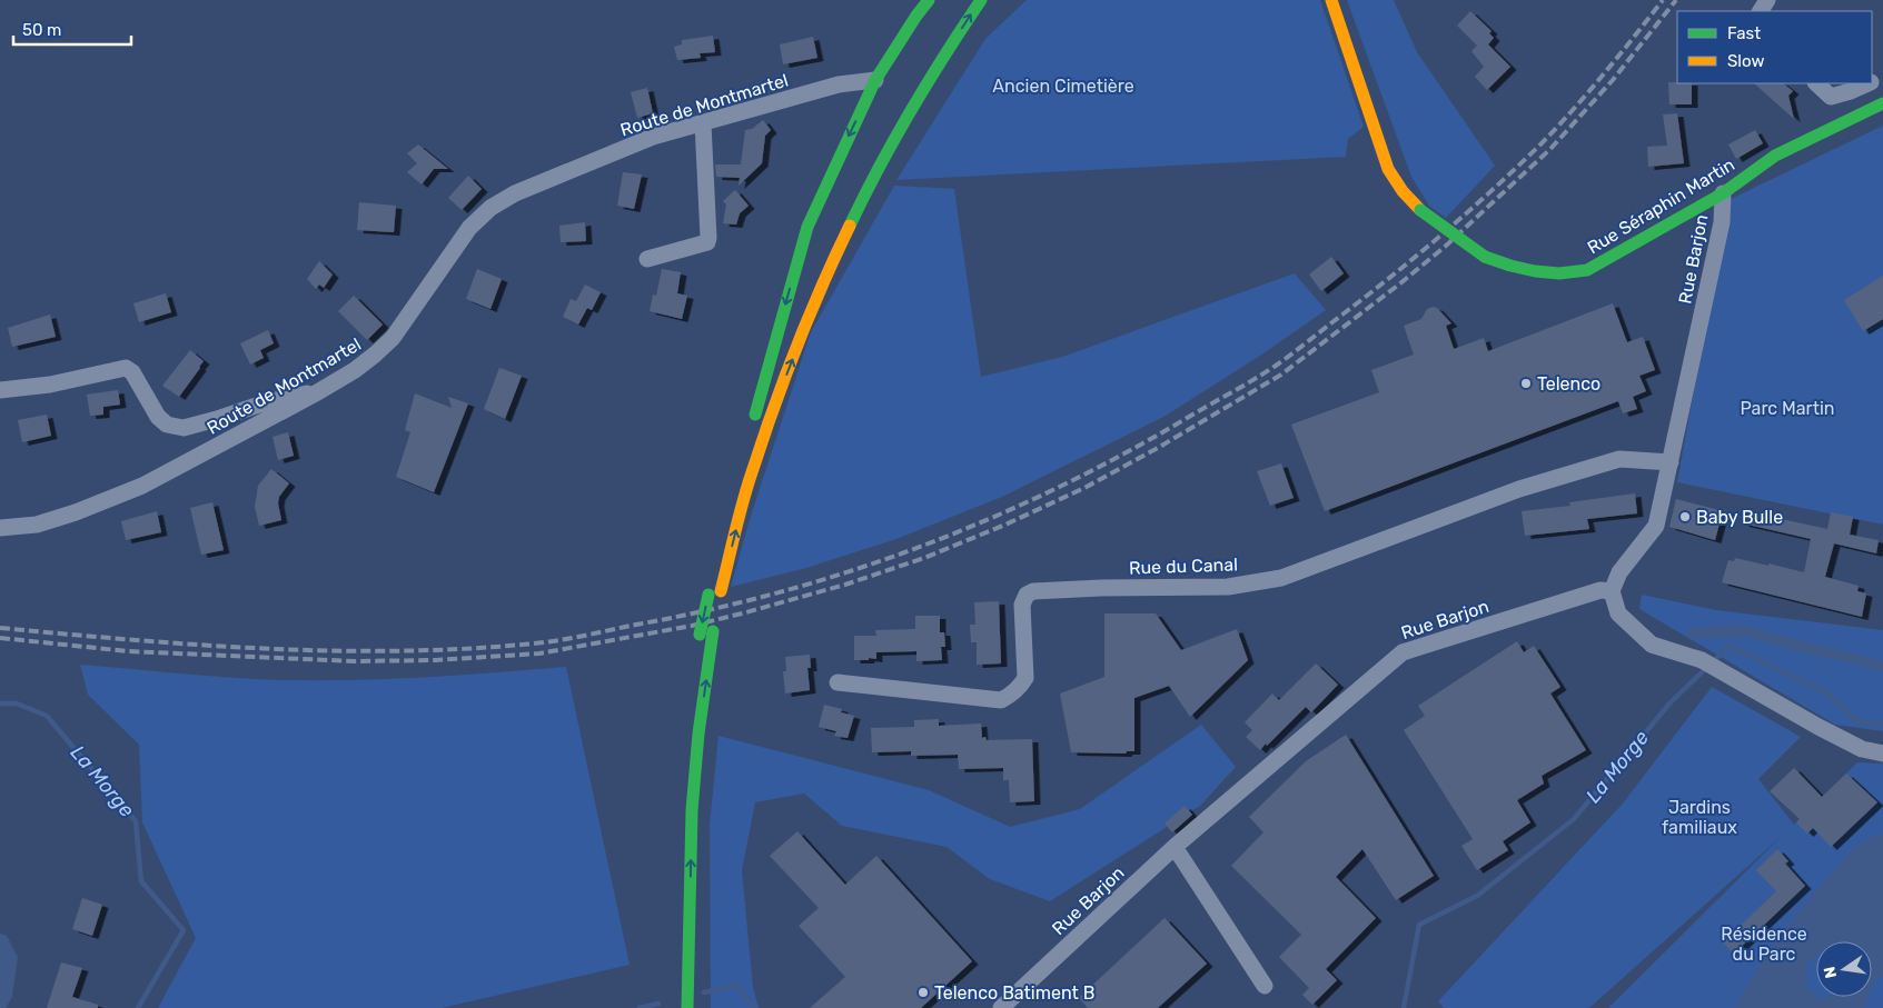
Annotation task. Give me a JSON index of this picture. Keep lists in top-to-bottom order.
{
  "streets": {
    "main road": ["Rue Séraphin Martin"],
    "street": ["Route de Montmartel", "Rue Barjon", "Rue du Canal"]
  },
  "crossings": [
    ["Rue Séraphin Martin", "Rue Barjon"],
    ["Rue Barjon", "Rue du Canal"]
  ],
  "water": ["La Morge"],
  "parks": [
    "Ancien Cimetière",
    "Parc Martin",
    "Jardins familiaux",
    "Résidence du Parc"
  ],
  "places": ["Telenco", "Baby Bulle", "Telenco Batiment B"],
  "legend": ["Fast", "Slow"],
  "scale_bar": "50 m",
  "north": "left"
}
